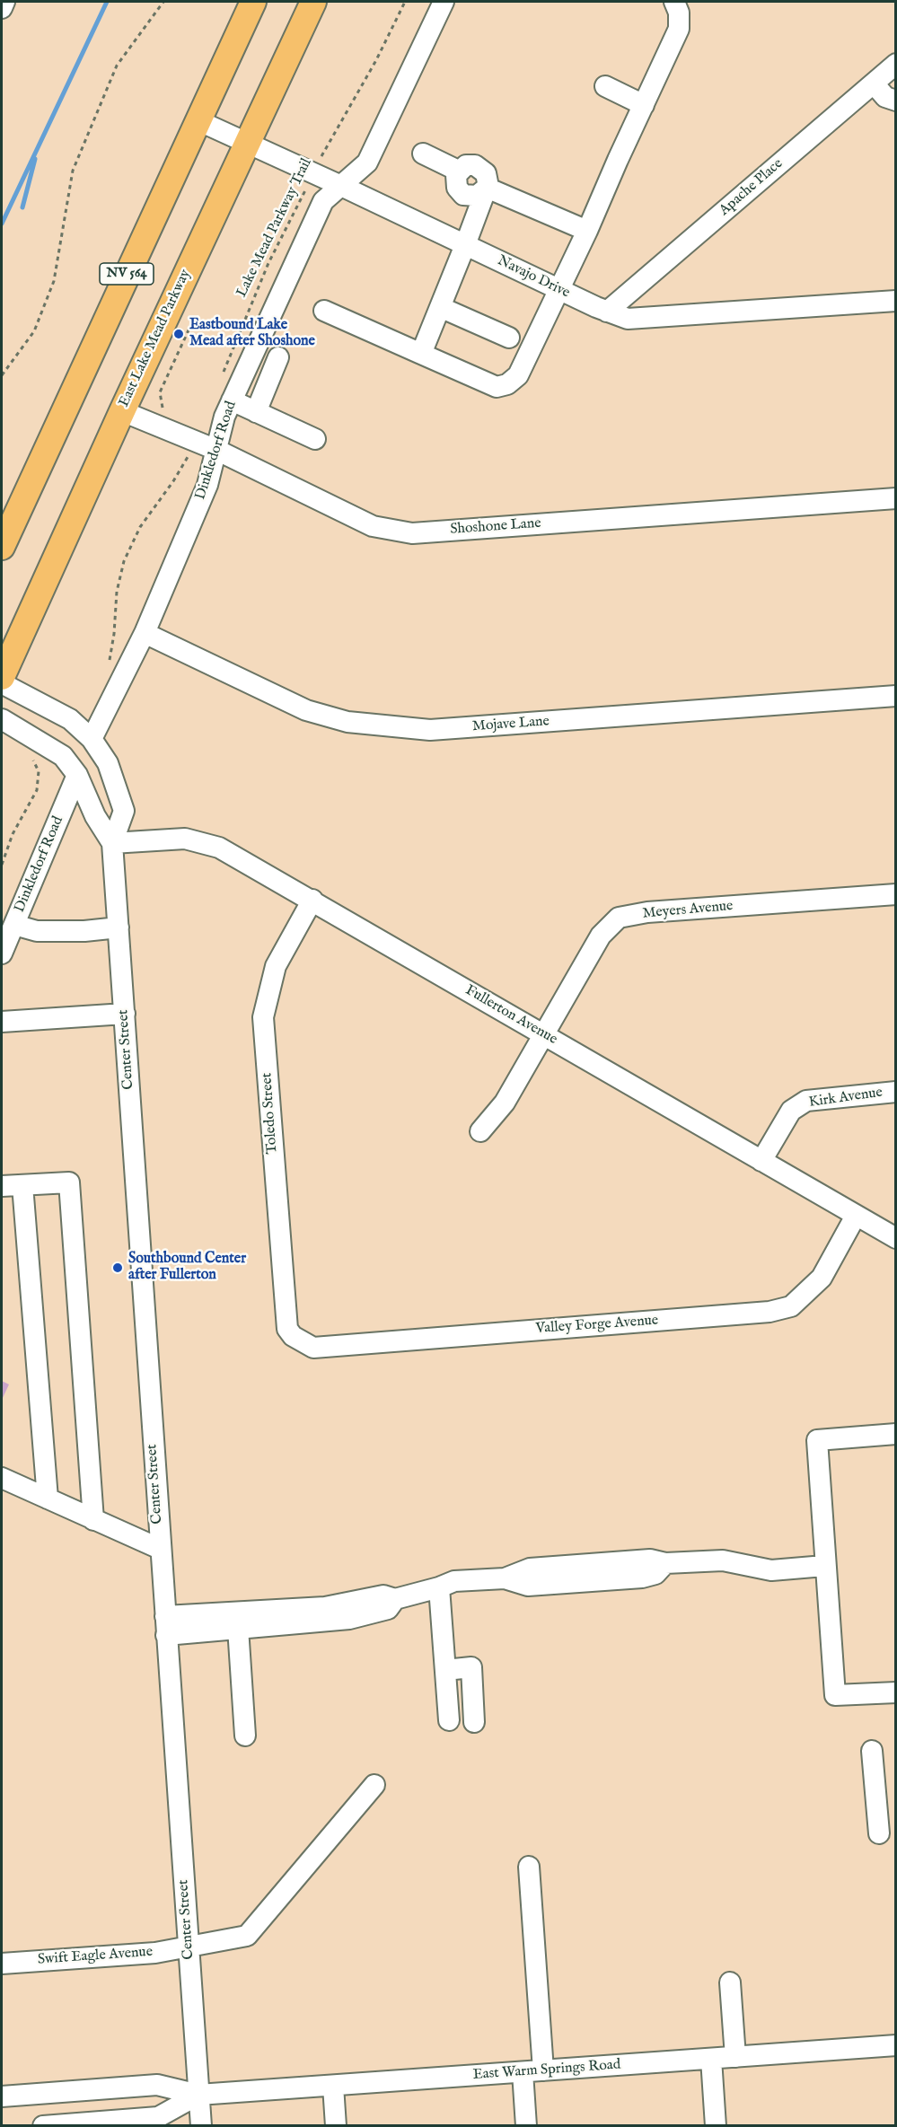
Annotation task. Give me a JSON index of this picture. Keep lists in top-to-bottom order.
{
  "streets": {
    "main road": ["NV 564", "East Lake Mead Parkway"],
    "street": [
      "Apache Place",
      "Navajo Drive",
      "Dinkledorf Road",
      "Shoshone Lane",
      "Mojave Lane",
      "Meyers Avenue",
      "Fullerton Avenue",
      "Center Street",
      "Kirk Avenue",
      "Toledo Street",
      "Valley Forge Avenue",
      "Swift Eagle Avenue",
      "East Warm Springs Road"
    ],
    "path": ["Lake Mead Parkway Trail"]
  },
  "crossings": [
    ["Apache Place", "Navajo Drive"],
    ["Lake Mead Parkway Trail", "Navajo Drive"],
    ["NV 564", "Navajo Drive"],
    ["Navajo Drive", "East Lake Mead Parkway"],
    ["Navajo Drive", "Dinkledorf Road"],
    ["East Lake Mead Parkway", "Shoshone Lane"],
    ["Dinkledorf Road", "Shoshone Lane"],
    ["Dinkledorf Road", "Mojave Lane"],
    ["Dinkledorf Road", "Center Street"],
    ["Meyers Avenue", "Fullerton Avenue"],
    ["Fullerton Avenue", "Center Street"],
    ["Fullerton Avenue", "Kirk Avenue"],
    ["Fullerton Avenue", "Toledo Street"],
    ["Fullerton Avenue", "Valley Forge Avenue"],
    ["Center Street", "Swift Eagle Avenue"],
    ["Center Street", "East Warm Springs Road"],
    ["Toledo Street", "Valley Forge Avenue"]
  ],
  "places": ["Eastbound Lake Mead after Shoshone", "Southbound Center after Fullerton"]
}
